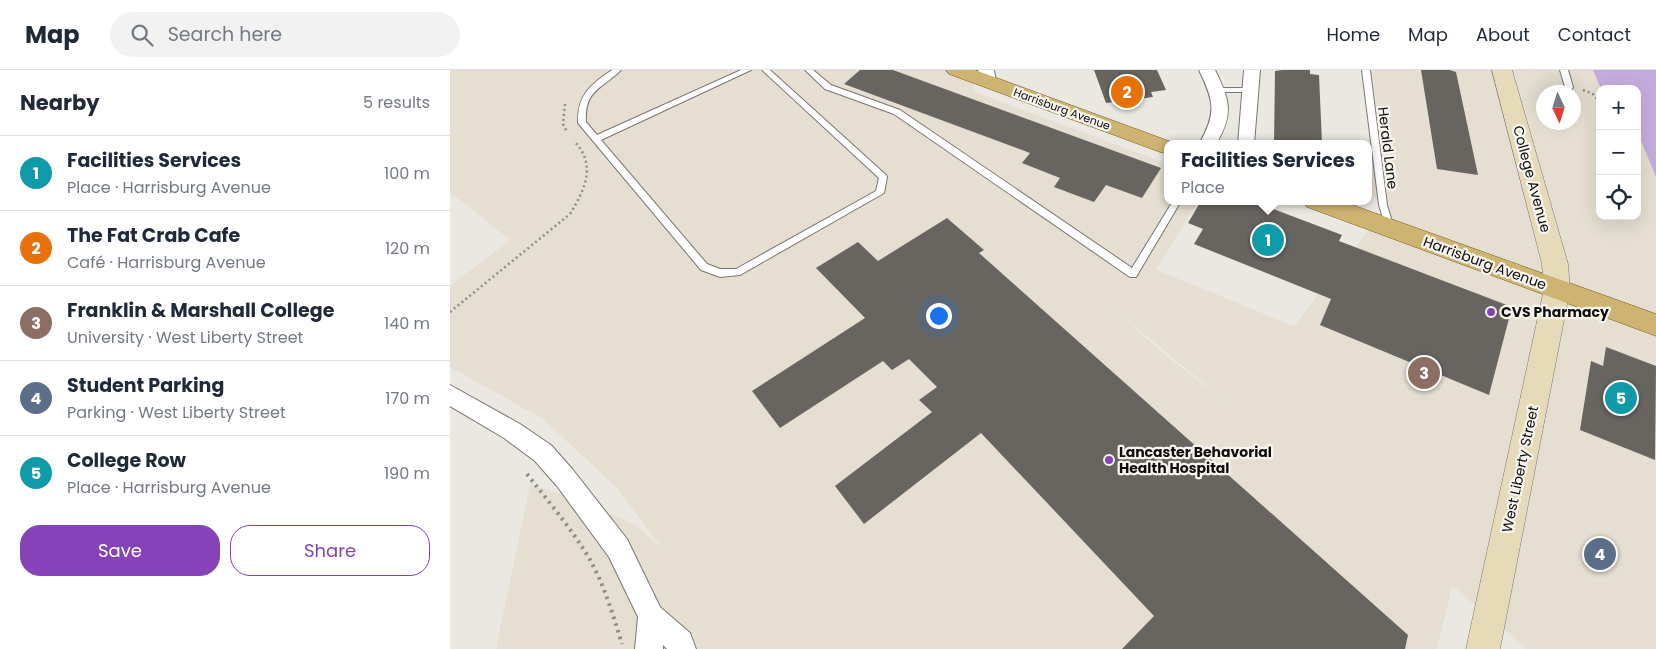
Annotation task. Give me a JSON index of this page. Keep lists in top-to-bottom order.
{
  "streets": {
    "main road": ["Harrisburg Avenue", "College Avenue", "West Liberty Street"],
    "lane": ["Herald Lane"]
  },
  "crossings": [
    ["Harrisburg Avenue", "Herald Lane"],
    ["Harrisburg Avenue", "College Avenue"],
    ["Harrisburg Avenue", "West Liberty Street"],
    ["College Avenue", "West Liberty Street"]
  ],
  "places": ["CVS Pharmacy", "Lancaster Behavorial Health Hospital"],
  "north": "bottom",
  "page": {
    "header": "Map",
    "search": "Search here",
    "nav": [
      "Home",
      "Map",
      "About",
      "Contact"
    ],
    "heading": ["Nearby", "5 results"],
    "pins": [
      "2",
      "1",
      "3",
      "5",
      "4"
    ],
    "map_buttons": ["+", "−"],
    "list": [
      {
        "mark": "1",
        "name": "Facilities Services",
        "note": "Place · Harrisburg Avenue",
        "value": "100 m"
      },
      {
        "mark": "2",
        "name": "The Fat Crab Cafe",
        "note": "Café · Harrisburg Avenue",
        "value": "120 m"
      },
      {
        "mark": "3",
        "name": "Franklin & Marshall College",
        "note": "University · West Liberty Street",
        "value": "140 m"
      },
      {
        "mark": "4",
        "name": "Student Parking",
        "note": "Parking · West Liberty Street",
        "value": "170 m"
      },
      {
        "mark": "5",
        "name": "College Row",
        "note": "Place · Harrisburg Avenue",
        "value": "190 m"
      }
    ],
    "popup": ["Facilities Services", "Place"],
    "buttons": ["Save", "Share"]
  }
}
